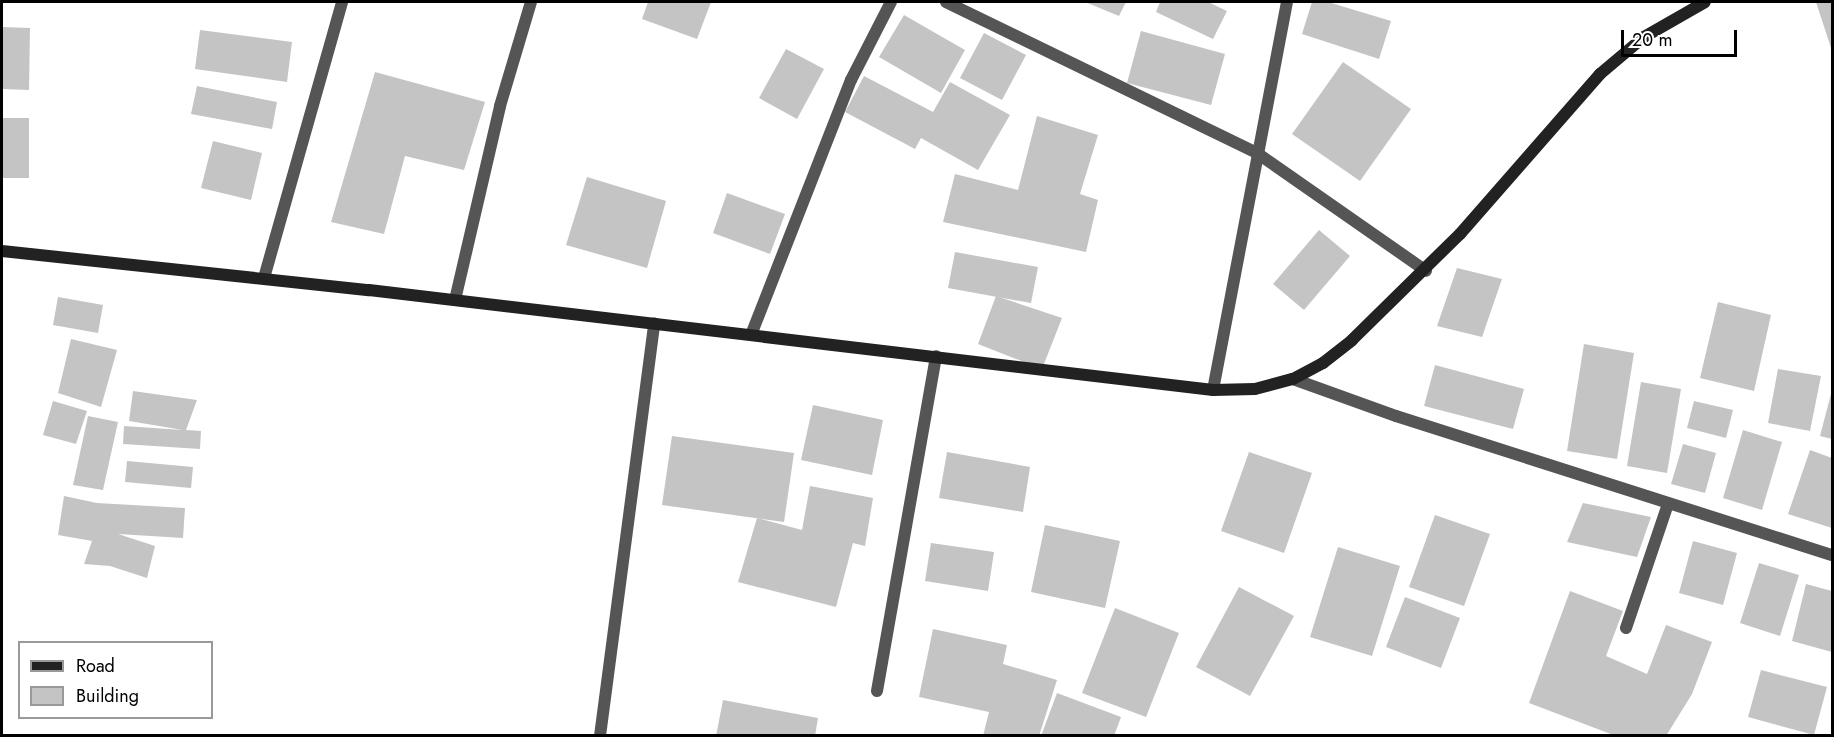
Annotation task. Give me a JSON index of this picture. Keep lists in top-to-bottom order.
{
  "legend": ["Road", "Building"],
  "scale_bar": "20 m"
}
